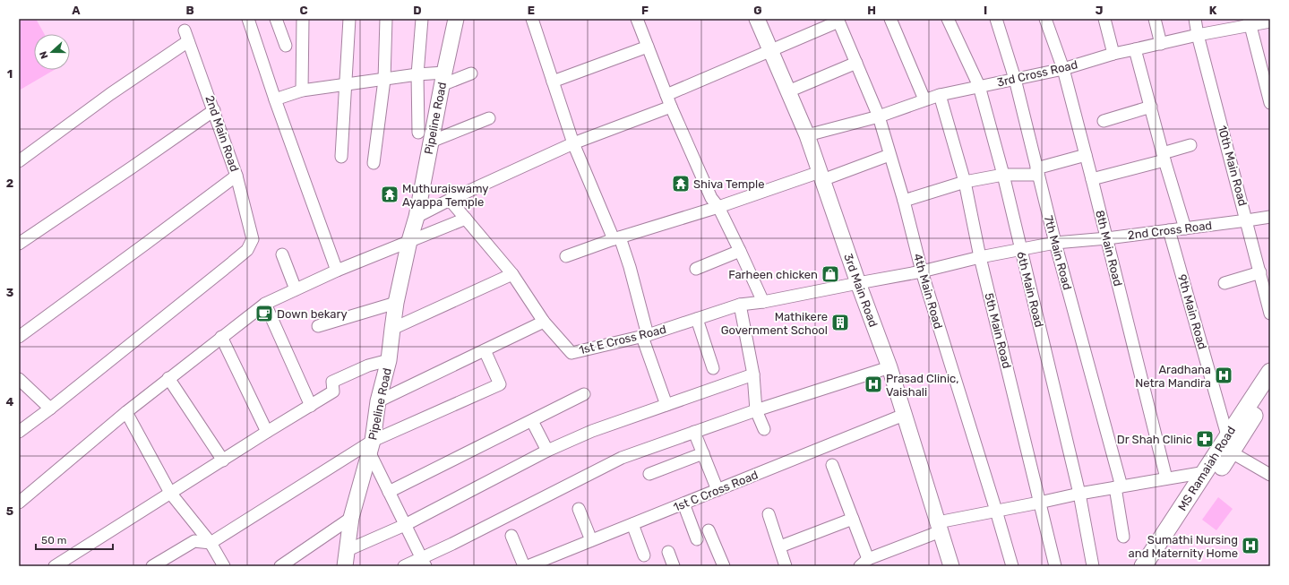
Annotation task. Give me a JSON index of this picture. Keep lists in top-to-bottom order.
{
  "streets": {
    "main road": ["MS Ramaiah Road"],
    "street": [
      "3rd Cross Road",
      "Pipeline Road",
      "2nd Main Road",
      "10th Main Road",
      "2nd Cross Road",
      "8th Main Road",
      "7th Main Road",
      "6th Main Road",
      "3rd Main Road",
      "4th Main Road",
      "9th Main Road",
      "5th Main Road",
      "1st E Cross Road",
      "1st C Cross Road"
    ]
  },
  "crossings": [
    ["3rd Cross Road", "10th Main Road"],
    ["3rd Cross Road", "8th Main Road"],
    ["3rd Cross Road", "7th Main Road"],
    ["3rd Cross Road", "6th Main Road"],
    ["3rd Cross Road", "3rd Main Road"],
    ["3rd Cross Road", "4th Main Road"],
    ["3rd Cross Road", "5th Main Road"],
    ["10th Main Road", "2nd Cross Road"],
    ["2nd Cross Road", "8th Main Road"],
    ["2nd Cross Road", "7th Main Road"],
    ["2nd Cross Road", "6th Main Road"],
    ["2nd Cross Road", "3rd Main Road"],
    ["2nd Cross Road", "4th Main Road"],
    ["2nd Cross Road", "9th Main Road"],
    ["2nd Cross Road", "5th Main Road"],
    ["2nd Cross Road", "1st E Cross Road"],
    ["3rd Main Road", "1st E Cross Road"],
    ["3rd Main Road", "1st C Cross Road"],
    ["9th Main Road", "MS Ramaiah Road"]
  ],
  "places": {
    "temple": ["Shiva Temple", "Muthuraiswamy Ayappa Temple"],
    "shop": ["Farheen chicken"],
    "cafe": ["Down bekary"],
    "building": ["Mathikere Government School"],
    "hospital": ["Aradhana Netra Mandira", "Prasad Clinic, Vaishali", "Sumathi Nursing and Maternity Home"],
    "pharmacy": ["Dr Shah Clinic"]
  },
  "scale_bar": "50 m",
  "north": "left",
  "grid": {
    "columns": [
      "A",
      "B",
      "C",
      "D",
      "E",
      "F",
      "G",
      "H",
      "I",
      "J",
      "K"
    ],
    "rows": [
      "1",
      "2",
      "3",
      "4",
      "5"
    ]
  }
}
